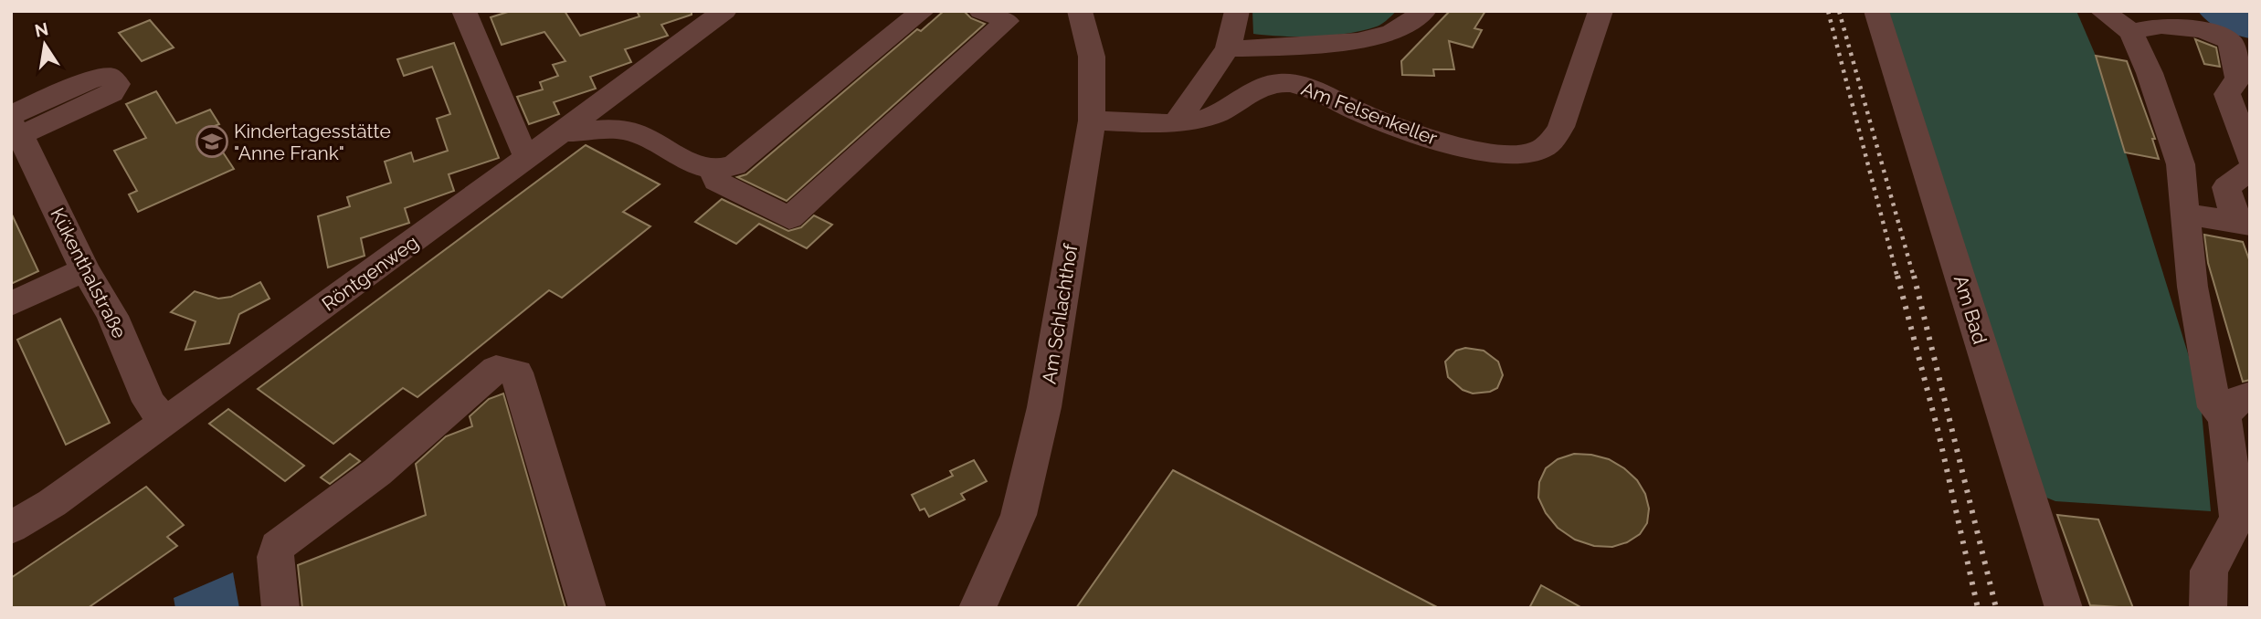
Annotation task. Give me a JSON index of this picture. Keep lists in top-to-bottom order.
{
  "streets": {
    "street": [
      "Am Felsenkeller",
      "Kükenthalstraße",
      "Röntgenweg",
      "Am Bad",
      "Am Schlachthof"
    ]
  },
  "crossings": [
    ["Am Felsenkeller", "Am Schlachthof"],
    ["Kükenthalstraße", "Röntgenweg"]
  ],
  "places": {
    "school or university": ["Kindertagesstätte \"Anne Frank\""]
  },
  "north": "top"
}
